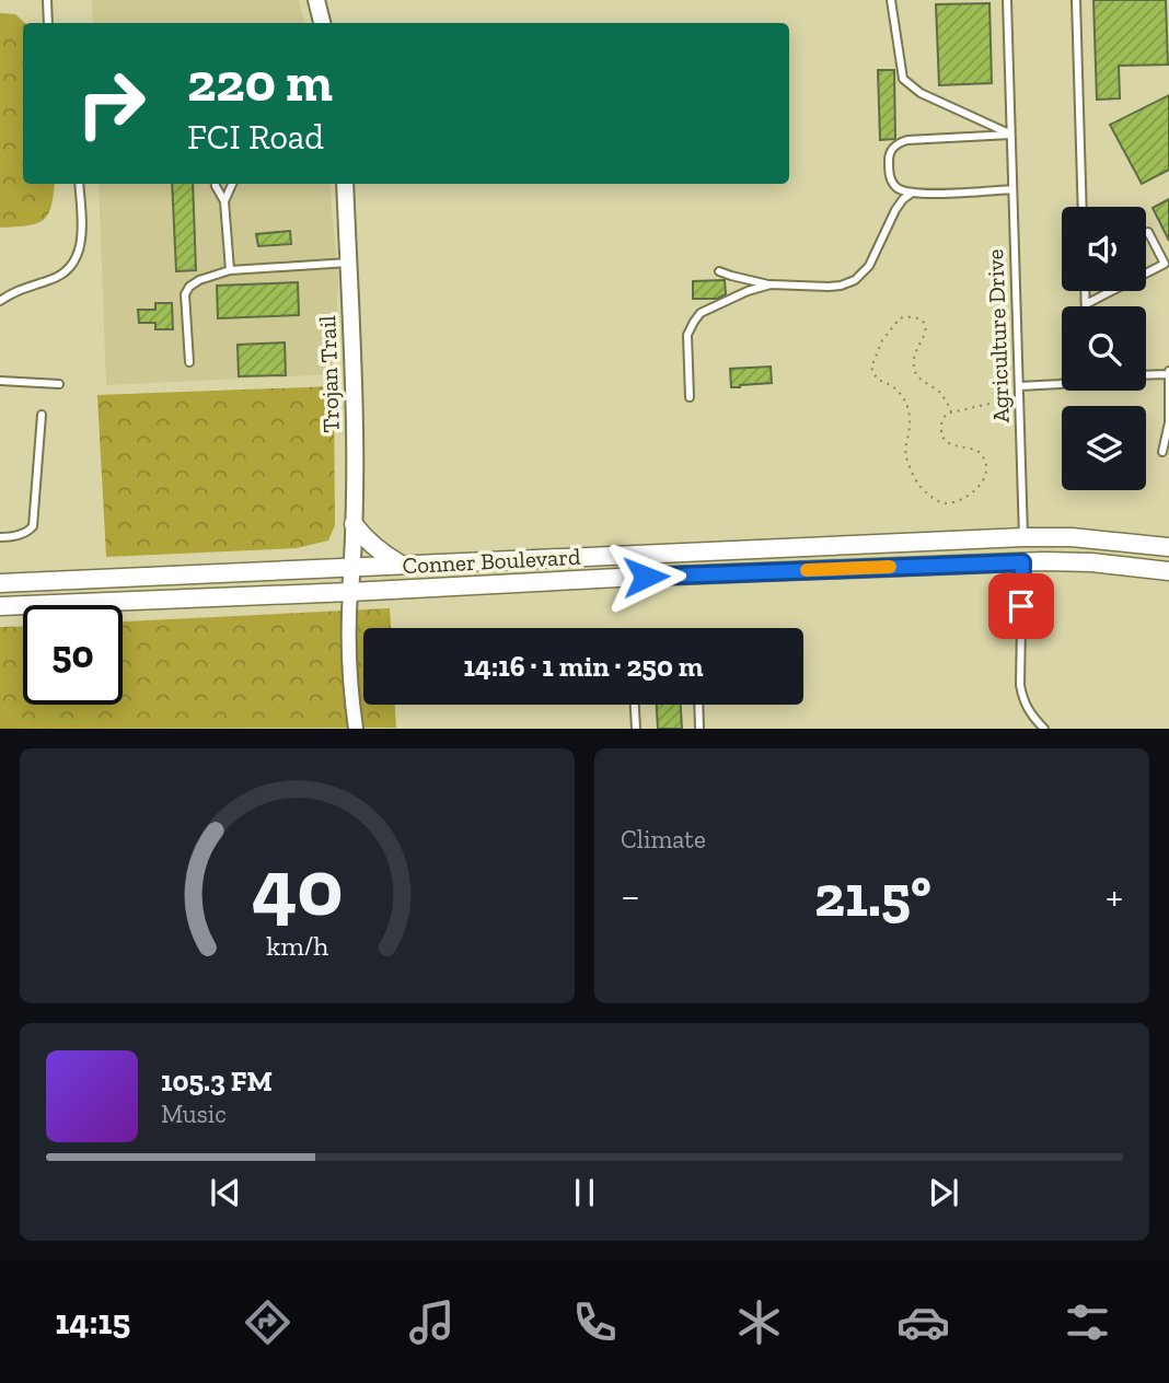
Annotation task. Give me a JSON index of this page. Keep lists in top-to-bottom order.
{
  "streets": {
    "main road": ["Conner Boulevard"],
    "street": ["Trojan Trail"],
    "lane": ["Agriculture Drive"]
  },
  "crossings": [
    ["Agriculture Drive", "Conner Boulevard"],
    ["Trojan Trail", "Conner Boulevard"]
  ],
  "page": {
    "turn": ["220 m", "FCI Road"],
    "limit": "50",
    "trip": "14:16 · 1 min · 250 m",
    "tile": "Climate",
    "heat": ["−", "21.5°", "+"],
    "song": ["105.3 FM", "Music"],
    "tabs": "14:15",
    "gauge": ["40", "km/h"]
  }
}
